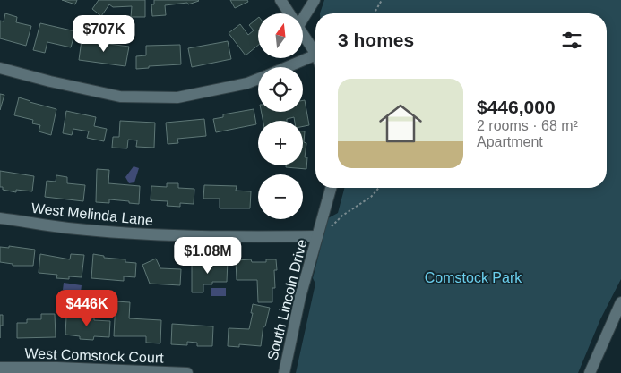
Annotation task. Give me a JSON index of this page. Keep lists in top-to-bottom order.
{
  "streets": {
    "street": ["West Melinda Lane", "South Lincoln Drive", "West Comstock Court"]
  },
  "crossings": [
    ["West Melinda Lane", "South Lincoln Drive"]
  ],
  "parks": ["Comstock Park"],
  "north": "top",
  "page": {
    "map_buttons": ["+", "−"],
    "heading": "3 homes",
    "price": ["$707K", "$1.08M", "$446K"],
    "list": [
      {
        "name": "$446,000",
        "note": "2 rooms · 68 m² · Apartment"
      }
    ]
  }
}
